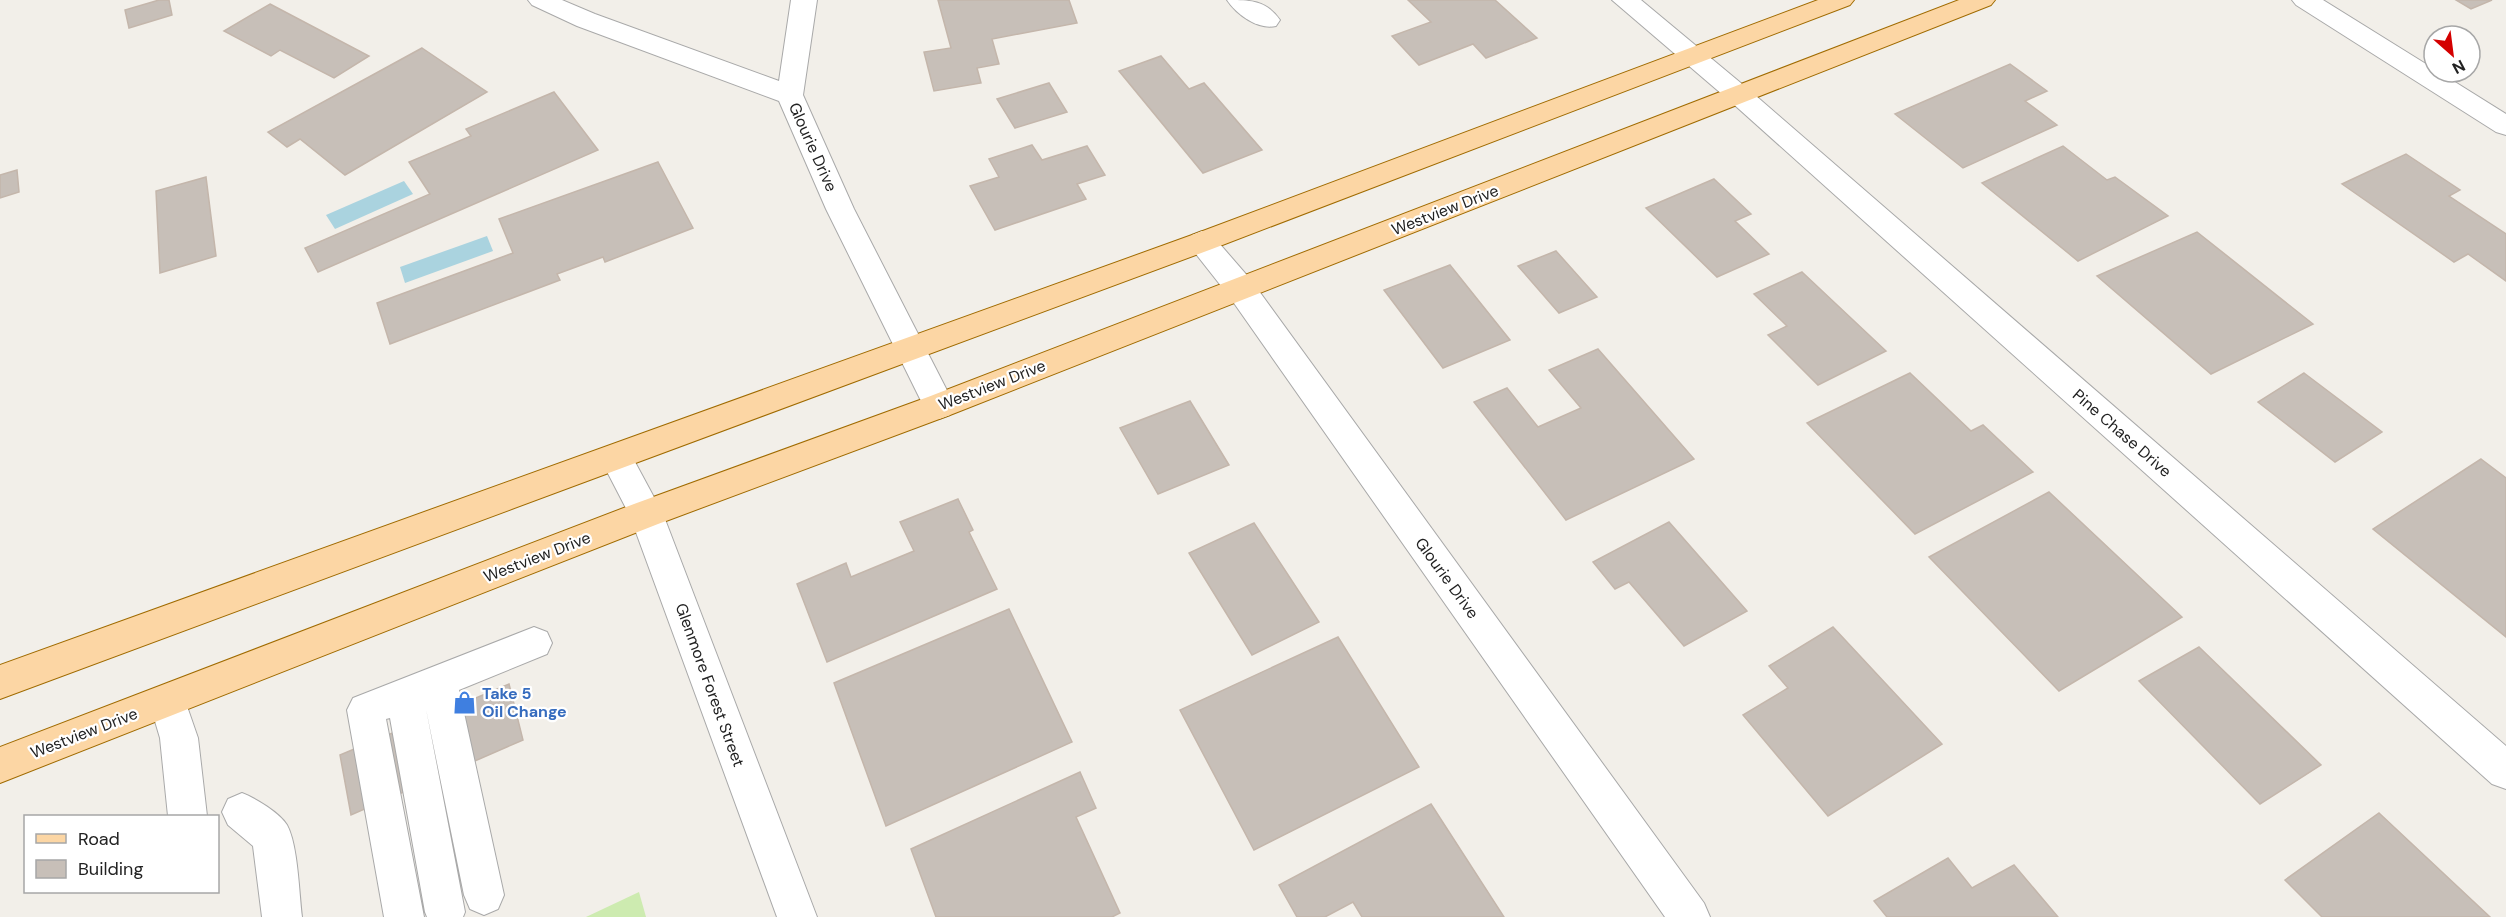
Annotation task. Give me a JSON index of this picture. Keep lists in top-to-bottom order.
{
  "streets": {
    "main road": ["Westview Drive"],
    "street": ["Glourie Drive", "Pine Chase Drive", "Glenmore Forest Street"]
  },
  "crossings": [
    ["Glourie Drive", "Westview Drive"],
    ["Westview Drive", "Pine Chase Drive"],
    ["Westview Drive", "Glenmore Forest Street"]
  ],
  "places": {
    "shop": ["Take 5 Oil Change"]
  },
  "legend": ["Road", "Building"],
  "north": "bottom right"
}
